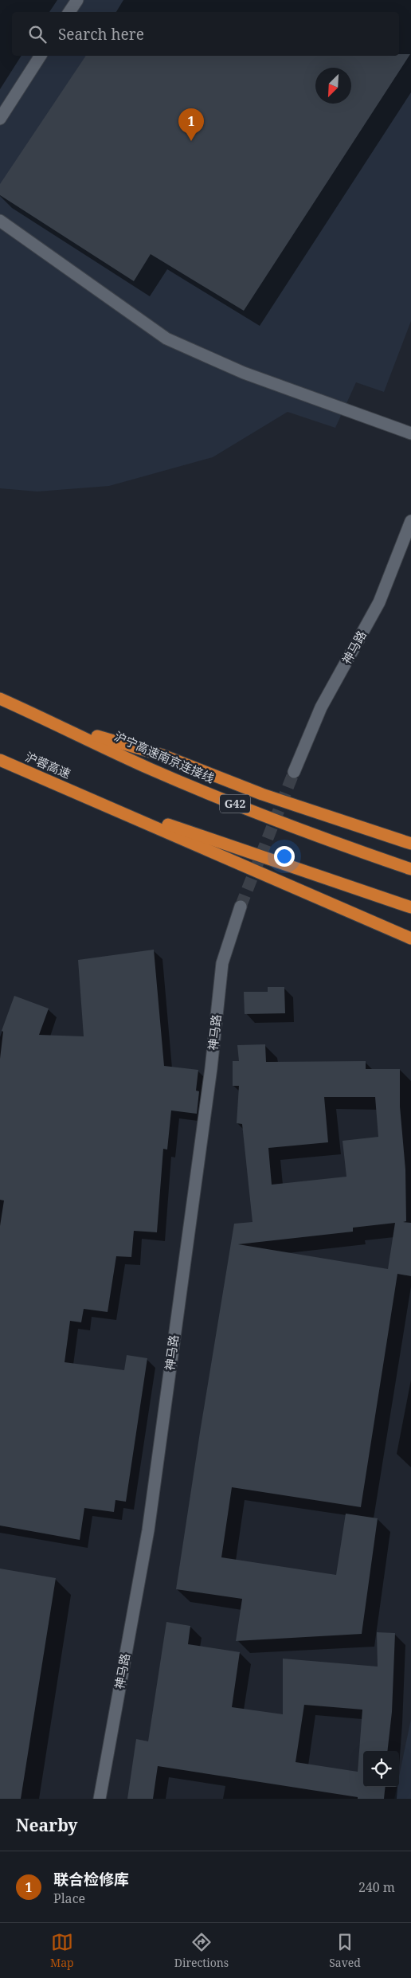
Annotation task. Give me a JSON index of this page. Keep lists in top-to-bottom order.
{
  "streets": {
    "highway": ["沪宁高速南京连接线", "沪蓉高速", "G42"],
    "street": ["神马路"]
  },
  "crossings": [
    ["沪宁高速南京连接线", "G42"]
  ],
  "north": "bottom left",
  "page": {
    "search": "Search here",
    "pins": "1",
    "heading": "Nearby",
    "list": [
      {
        "mark": "1",
        "name": "联合检修库",
        "note": "Place",
        "value": "240 m"
      }
    ],
    "nav": ["Map", "Directions", "Saved"]
  }
}
